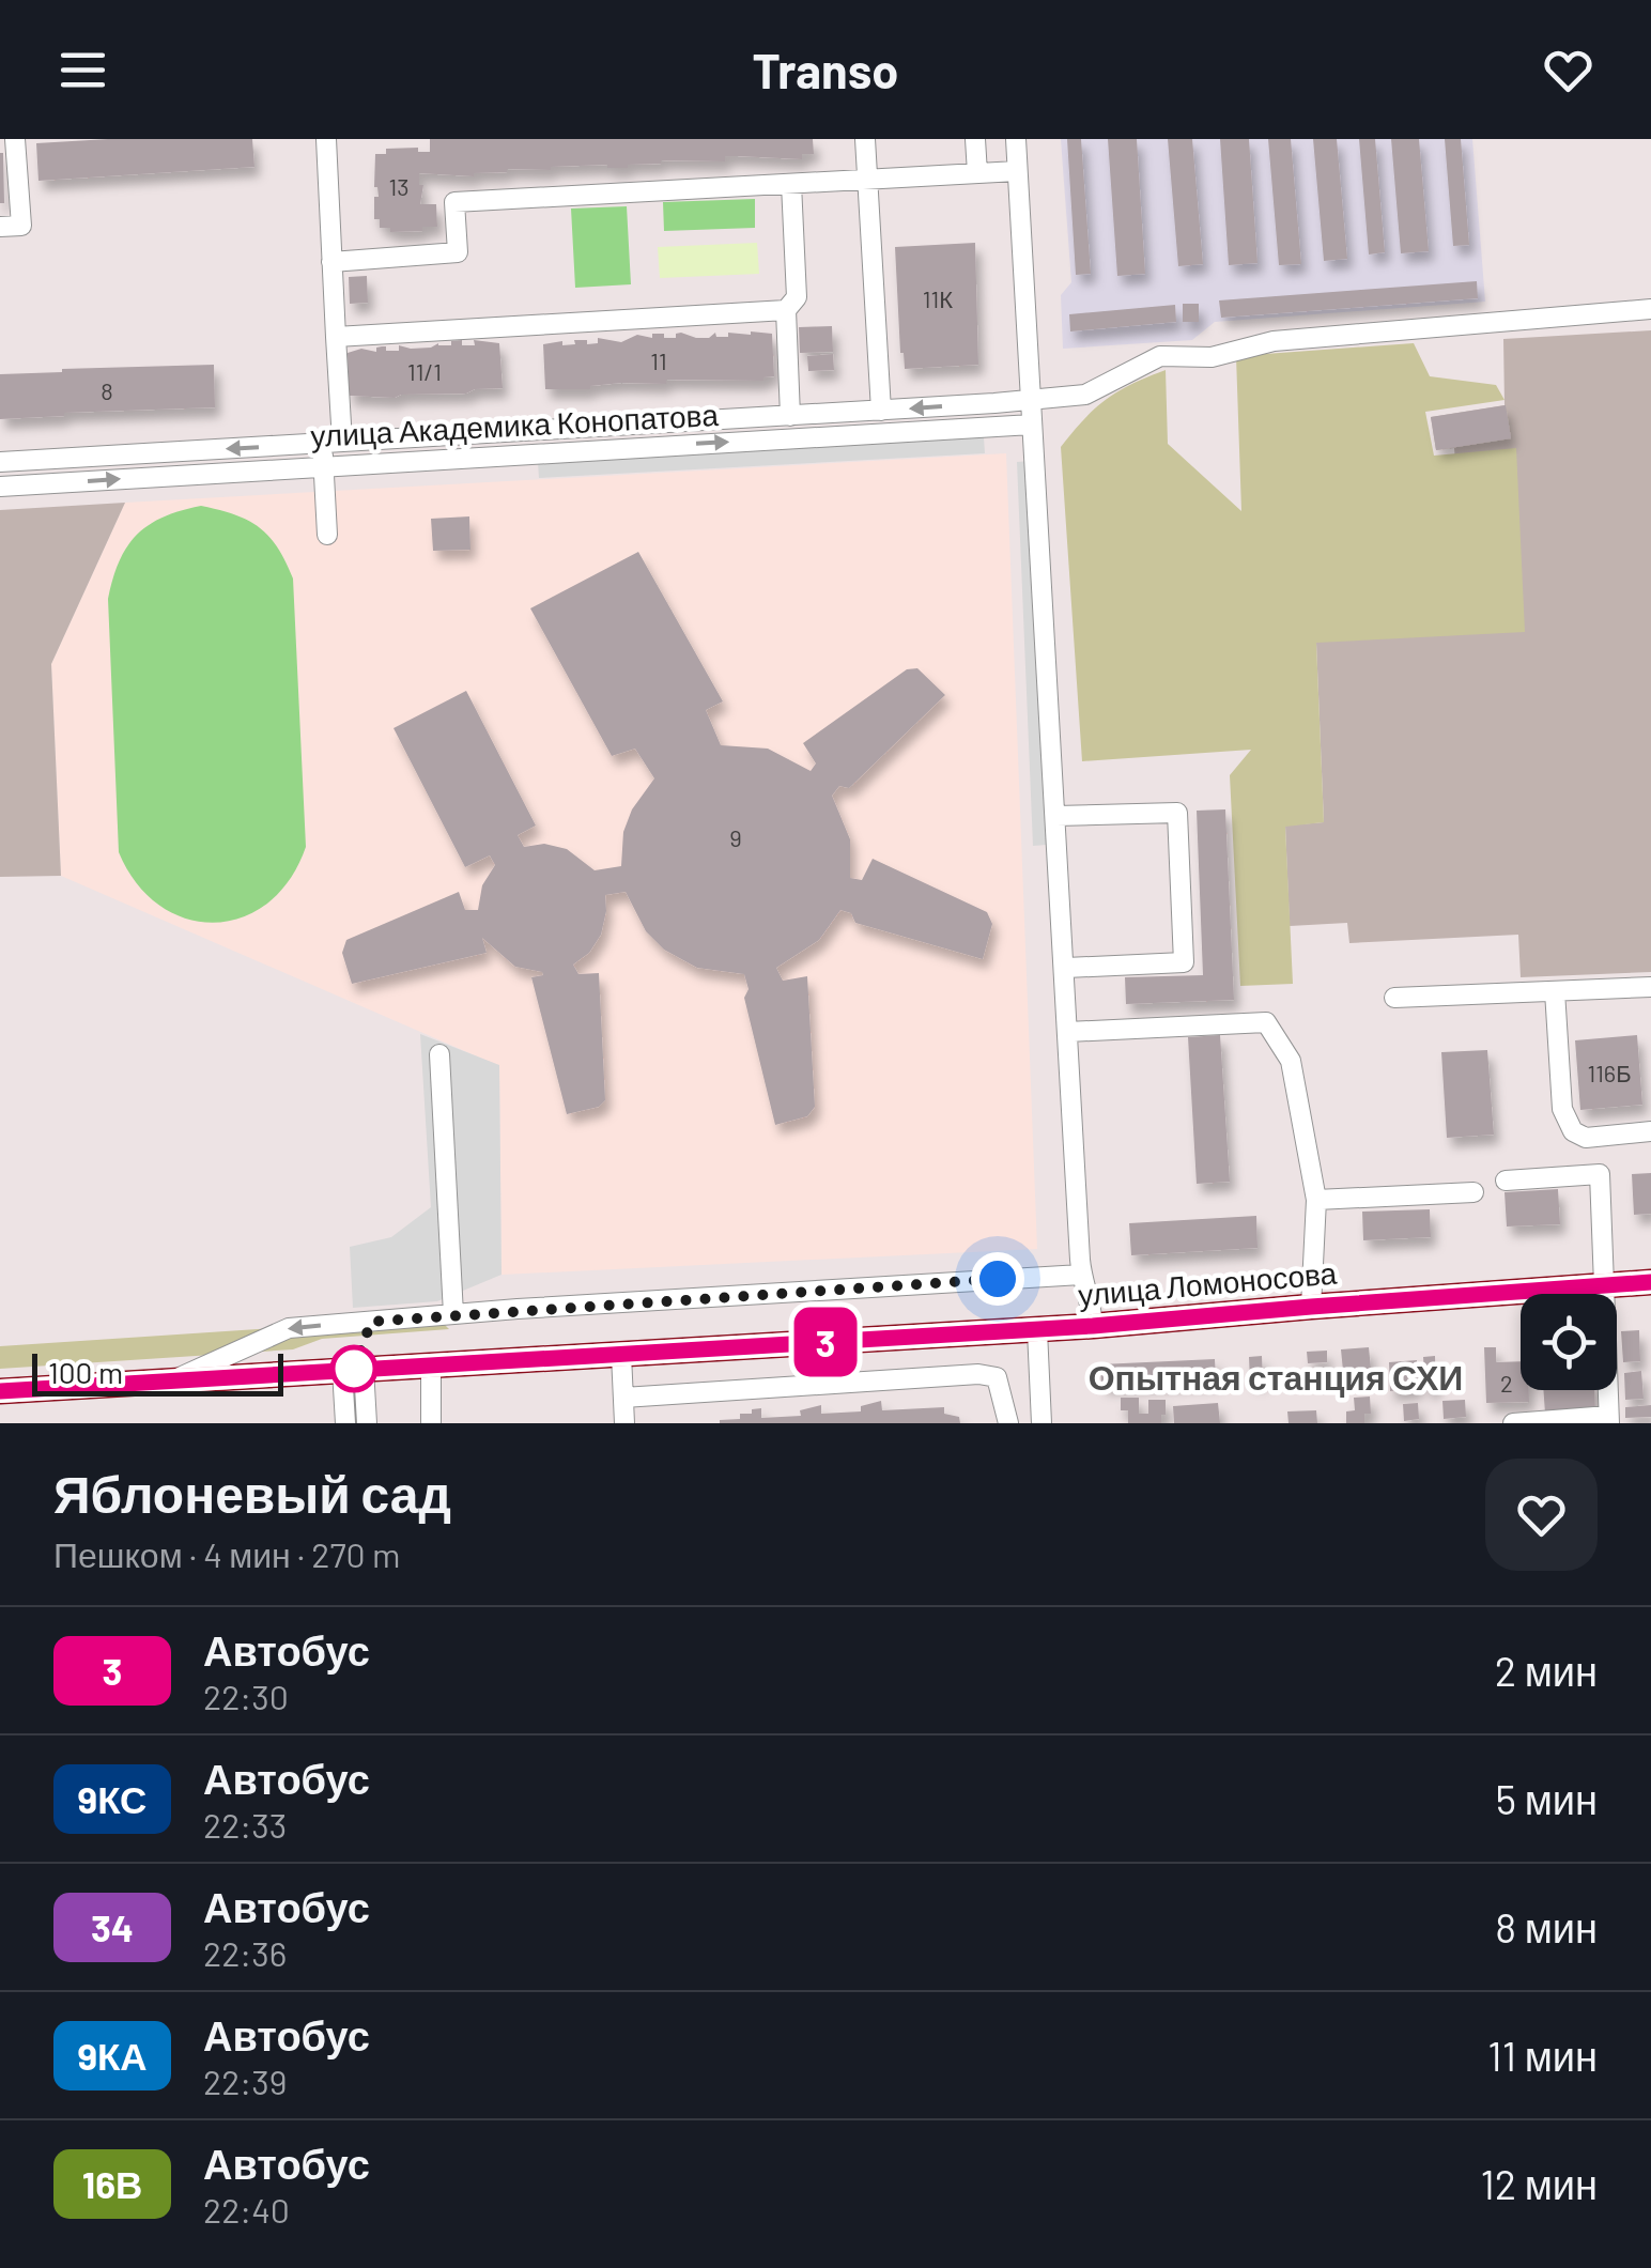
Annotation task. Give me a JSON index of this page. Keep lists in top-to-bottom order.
{
  "streets": {
    "main road": ["улица Ломоносова"],
    "street": ["улица Академика Конопатова"]
  },
  "districts": ["Опытная станция СХИ"],
  "lines": ["bus line 3"],
  "house_numbers": [
    "13",
    "11К",
    "11",
    "11/1",
    "8",
    "9",
    "116Б",
    "2"
  ],
  "scale_bar": "100 m",
  "page": {
    "header": "Transo",
    "on_map": "3",
    "scale": "100 m",
    "heading": ["Яблоневый сад", "Пешком · 4 мин · 270 m"],
    "list": [
      {
        "mark": "3",
        "name": "Автобус",
        "note": "22:30",
        "value": "2 мин"
      },
      {
        "mark": "9КС",
        "name": "Автобус",
        "note": "22:33",
        "value": "5 мин"
      },
      {
        "mark": "34",
        "name": "Автобус",
        "note": "22:36",
        "value": "8 мин"
      },
      {
        "mark": "9КА",
        "name": "Автобус",
        "note": "22:39",
        "value": "11 мин"
      },
      {
        "mark": "16В",
        "name": "Автобус",
        "note": "22:40",
        "value": "12 мин"
      }
    ]
  }
}
